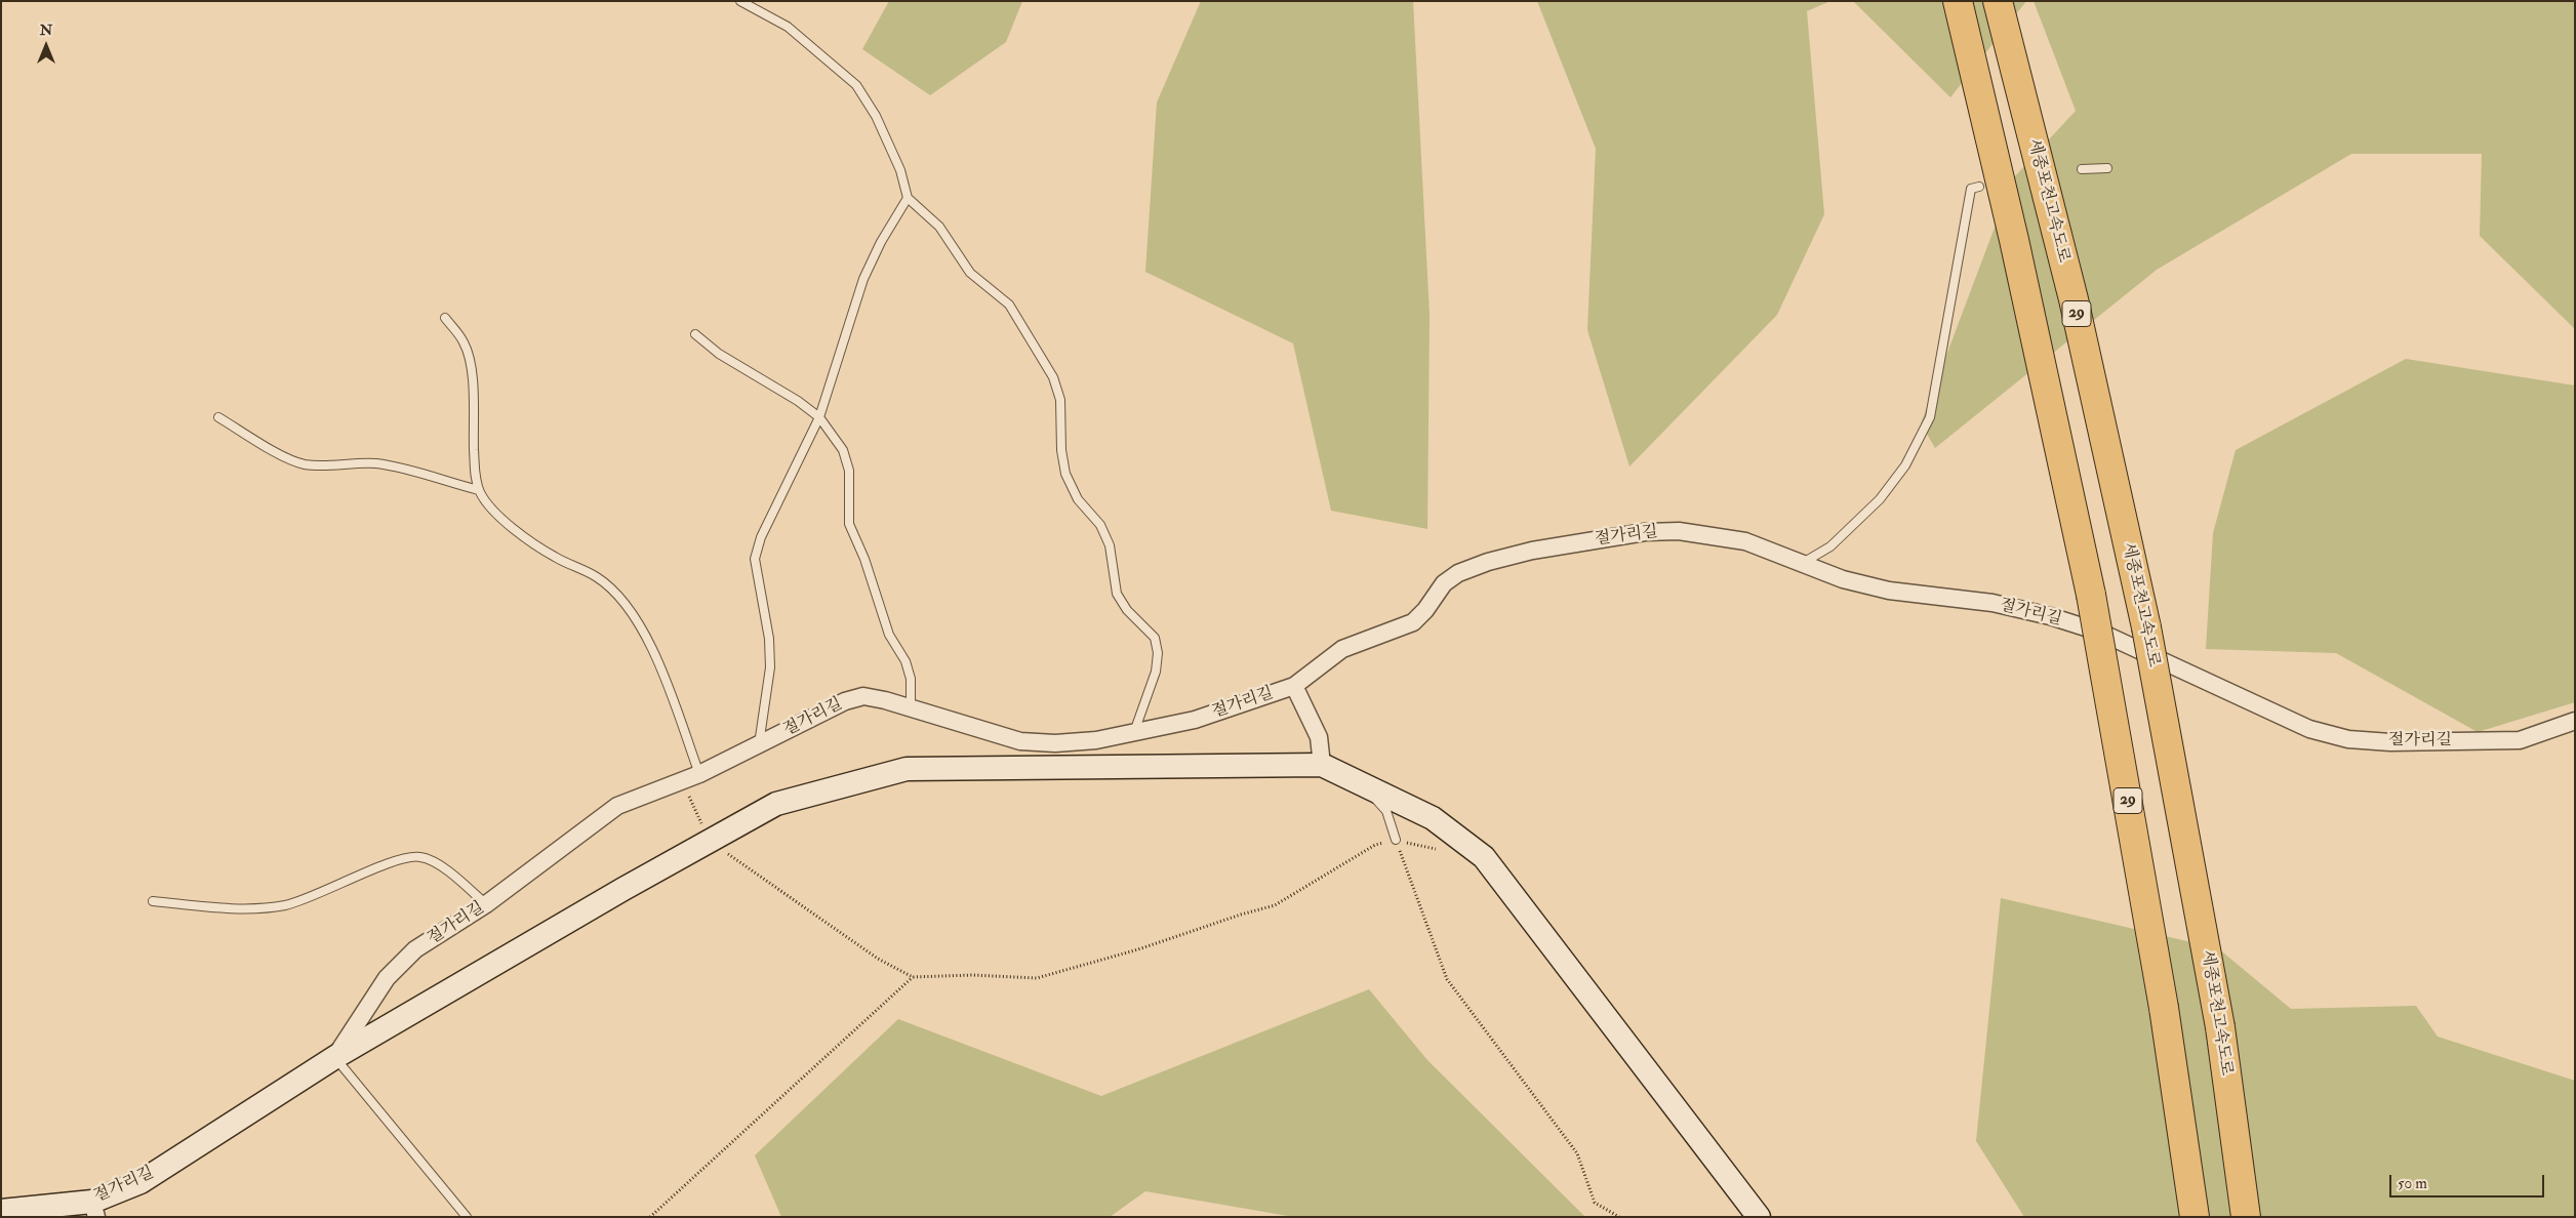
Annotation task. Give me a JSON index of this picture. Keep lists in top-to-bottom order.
{
  "streets": {
    "highway": ["세종포천고속도로", "29"],
    "street": ["절가리길"]
  },
  "scale_bar": "50 m",
  "north": "top"
}
